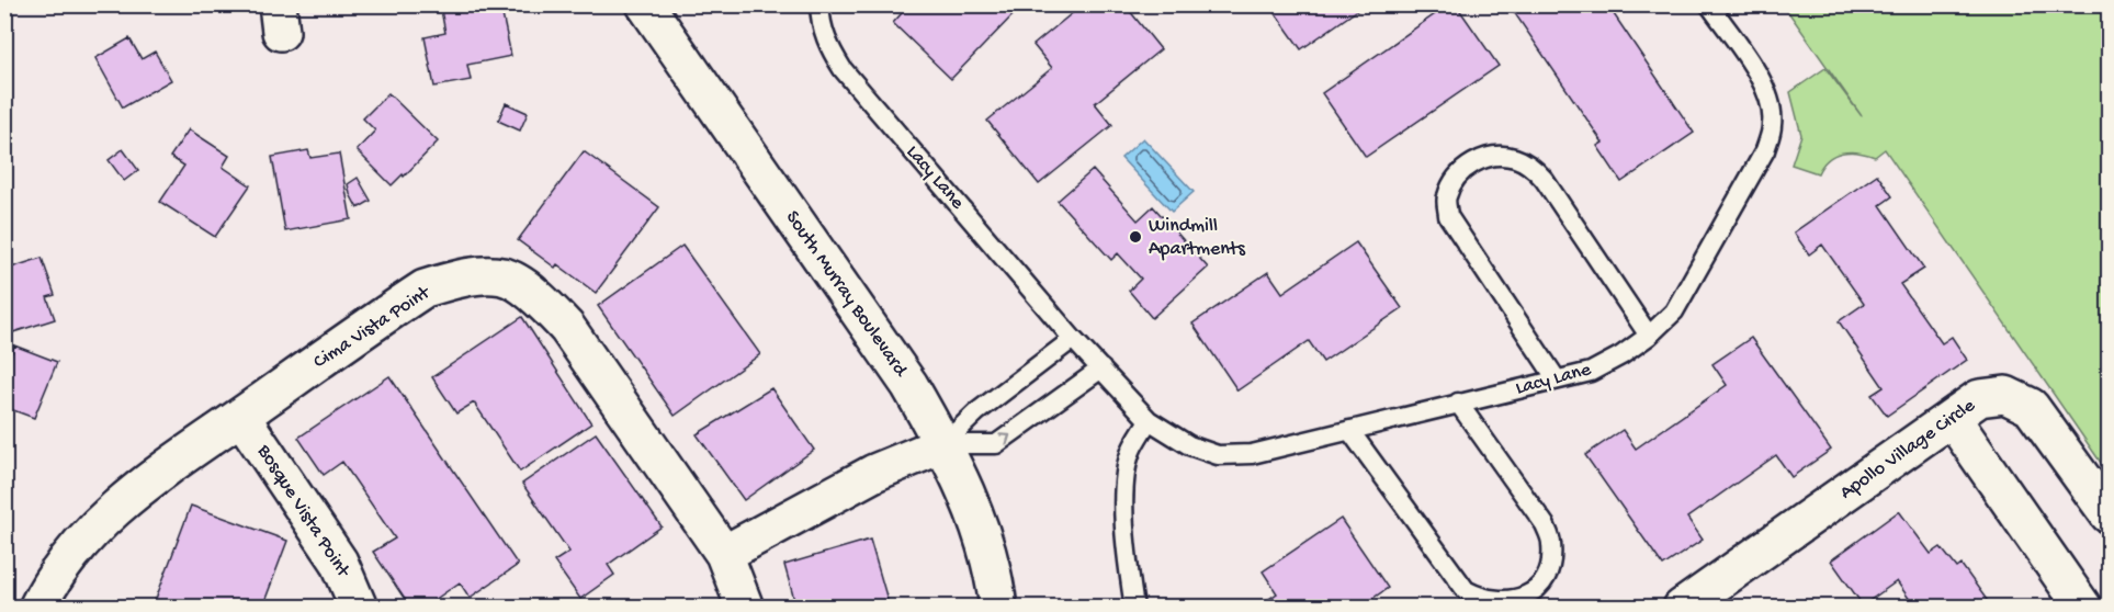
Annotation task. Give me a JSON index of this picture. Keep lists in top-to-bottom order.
{
  "streets": {
    "street": [
      "South Murray Boulevard",
      "Cima Vista Point",
      "Apollo Village Circle",
      "Bosque Vista Point"
    ],
    "lane": ["Lacy Lane"]
  },
  "crossings": [
    ["Cima Vista Point", "Bosque Vista Point"]
  ],
  "places": ["Windmill Apartments"]
}
